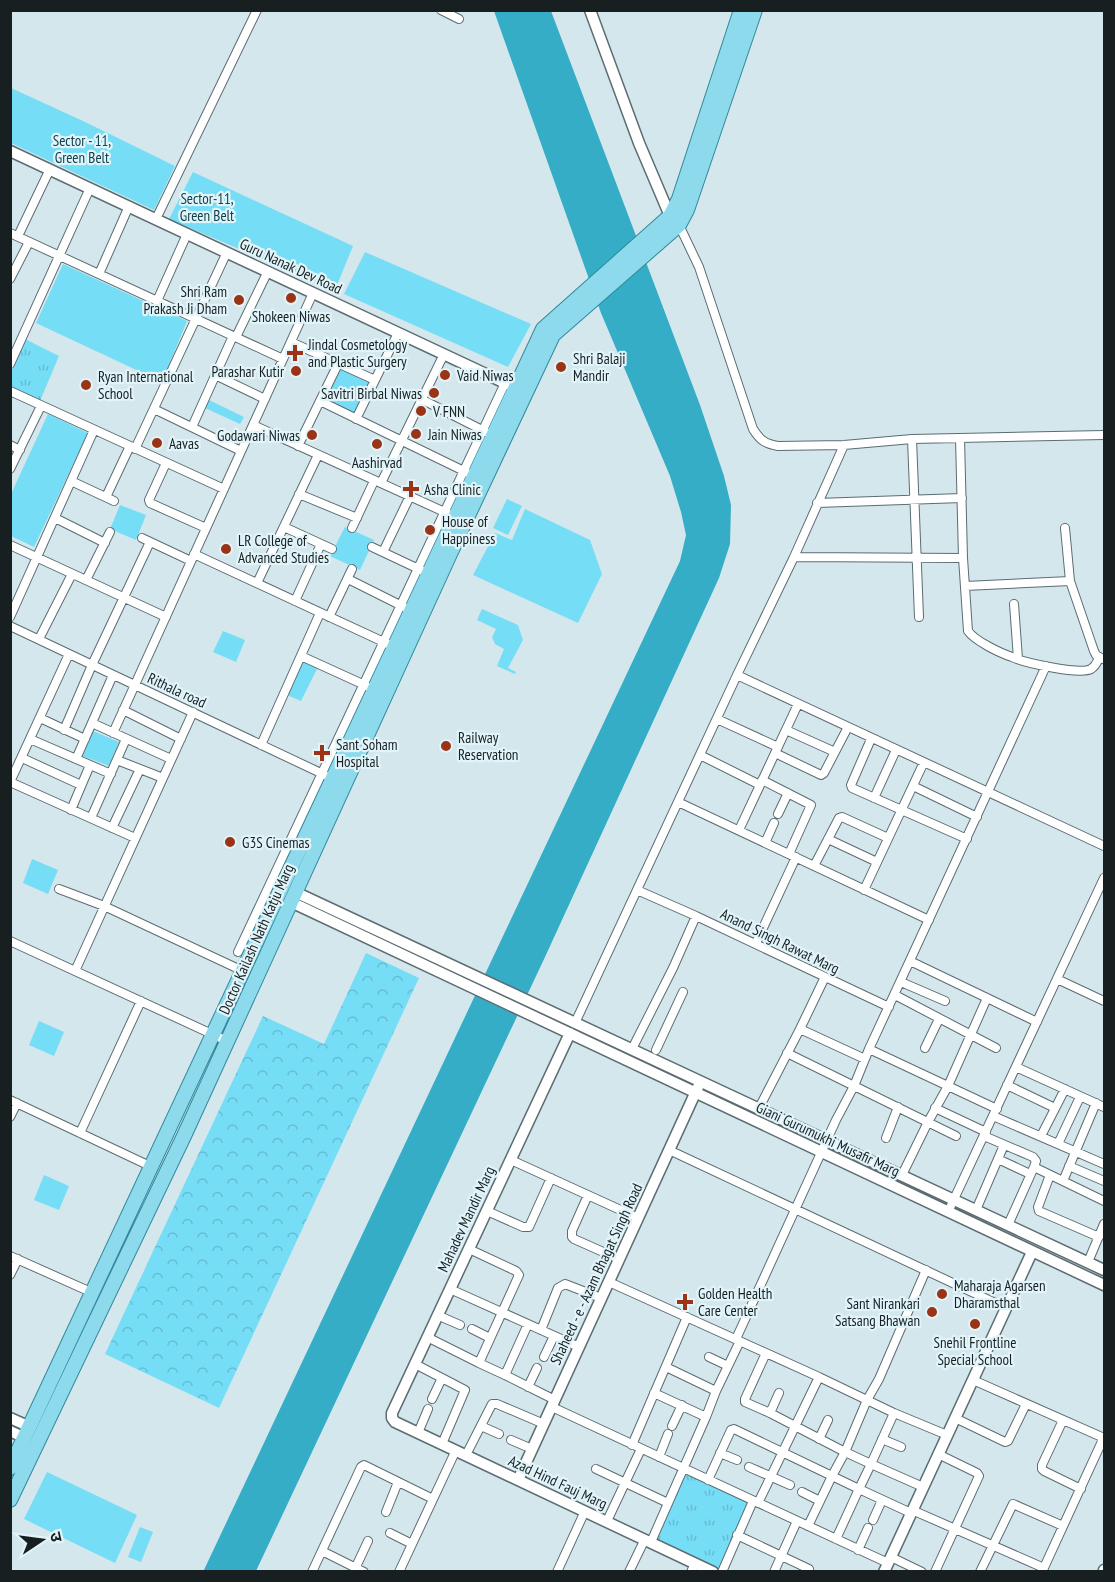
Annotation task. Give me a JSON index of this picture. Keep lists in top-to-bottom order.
{
  "streets": {
    "main road": ["Doctor Kailash Nath Katju Marg"],
    "street": [
      "Guru Nanak Dev Road",
      "Rithala road",
      "Anand Singh Rawat Marg",
      "Giani Gurumukhi Musafir Marg",
      "Mahadev Mandir Marg",
      "Shaheed - e - Azam Bhagat Singh Road",
      "Azad Hind Fauj Marg"
    ]
  },
  "crossings": [
    ["Guru Nanak Dev Road", "Doctor Kailash Nath Katju Marg"],
    ["Rithala road", "Doctor Kailash Nath Katju Marg"],
    ["Anand Singh Rawat Marg", "Giani Gurumukhi Musafir Marg"],
    ["Giani Gurumukhi Musafir Marg", "Mahadev Mandir Marg"],
    ["Giani Gurumukhi Musafir Marg", "Shaheed - e - Azam Bhagat Singh Road"],
    ["Mahadev Mandir Marg", "Azad Hind Fauj Marg"],
    ["Shaheed - e - Azam Bhagat Singh Road", "Azad Hind Fauj Marg"]
  ],
  "parks": ["Sector - 11, Green Belt", "Sector-11, Green Belt"],
  "places": {
    "other": [
      "Shokeen Niwas",
      "Shri Ram Prakash Ji Dham",
      "Shri Balaji Mandir",
      "Parashar Kutir",
      "Vaid Niwas",
      "Ryan International School",
      "Savitri Birbal Niwas",
      "V FNN",
      "Jain Niwas",
      "Godawari Niwas",
      "Aavas",
      "Aashirvad",
      "House of Happiness",
      "LR College of Advanced Studies",
      "Railway Reservation",
      "G3S Cinemas",
      "Maharaja Agarsen Dharamsthal",
      "Sant Nirankari Satsang Bhawan",
      "Snehil Frontline Special School"
    ],
    "health": [
      "Jindal Cosmetology and Plastic Surgery",
      "Asha Clinic",
      "Sant Soham Hospital",
      "Golden Health Care Center"
    ]
  },
  "north": "right"
}
